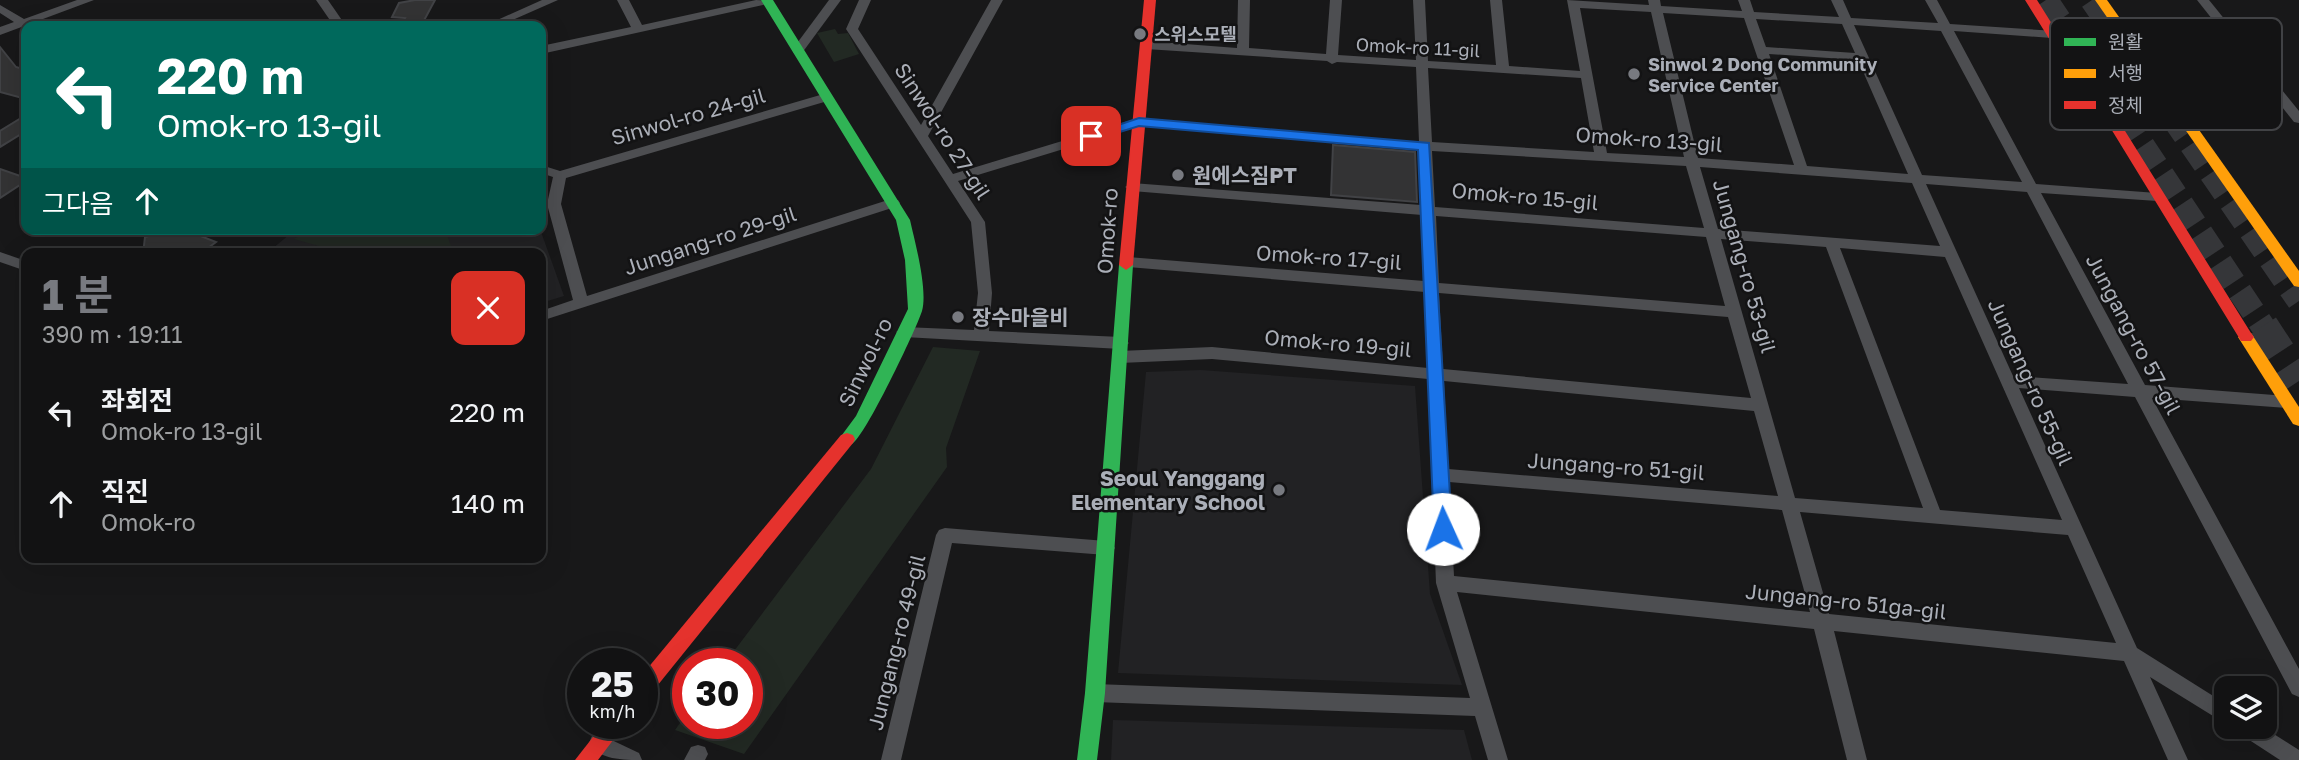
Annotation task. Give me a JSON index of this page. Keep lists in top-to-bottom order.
{
  "streets": {
    "main road": ["Omok-ro", "Sinwol-ro"],
    "street": [
      "Omok-ro 11-gil",
      "Sinwol-ro 24-gil",
      "Sinwol-ro 27-gil",
      "Omok-ro 13-gil",
      "Omok-ro 15-gil",
      "Jungang-ro 29-gil",
      "Omok-ro 17-gil",
      "Jungang-ro 53-gil",
      "Jungang-ro 57-gil",
      "Omok-ro 19-gil",
      "Jungang-ro 55-gil",
      "Jungang-ro 51-gil",
      "Jungang-ro 51ga-gil",
      "Jungang-ro 49-gil"
    ]
  },
  "crossings": [
    ["Omok-ro 11-gil", "Omok-ro"],
    ["Sinwol-ro 24-gil", "Sinwol-ro"],
    ["Omok-ro 13-gil", "Omok-ro"],
    ["Omok-ro 13-gil", "Jungang-ro 53-gil"],
    ["Omok-ro 13-gil", "Jungang-ro 57-gil"],
    ["Omok-ro 13-gil", "Jungang-ro 55-gil"],
    ["Omok-ro 15-gil", "Omok-ro"],
    ["Omok-ro 15-gil", "Jungang-ro 53-gil"],
    ["Omok-ro 15-gil", "Jungang-ro 55-gil"],
    ["Omok-ro", "Omok-ro 17-gil"],
    ["Omok-ro", "Omok-ro 19-gil"],
    ["Omok-ro", "Jungang-ro 49-gil"],
    ["Jungang-ro 29-gil", "Sinwol-ro"],
    ["Omok-ro 17-gil", "Jungang-ro 53-gil"],
    ["Jungang-ro 53-gil", "Omok-ro 19-gil"],
    ["Jungang-ro 53-gil", "Jungang-ro 51-gil"],
    ["Jungang-ro 53-gil", "Jungang-ro 51ga-gil"],
    ["Jungang-ro 55-gil", "Jungang-ro 51ga-gil"]
  ],
  "places": [
    "스위스모텔",
    "Sinwol 2 Dong Community Service Center",
    "원에스짐PT",
    "장수마을비",
    "Seoul Yanggang Elementary School"
  ],
  "legend": ["원활", "서행", "정체"],
  "page": {
    "turn": ["220 m", "Omok-ro 13-gil"],
    "then": "그다음",
    "heading": ["1 분", "390 m · 19:11"],
    "list": [
      {
        "name": "좌회전",
        "note": "Omok-ro 13-gil",
        "value": "220 m"
      },
      {
        "name": "직진",
        "note": "Omok-ro",
        "value": "140 m"
      }
    ],
    "speed": "25 km/h",
    "limit": "30"
  }
}
